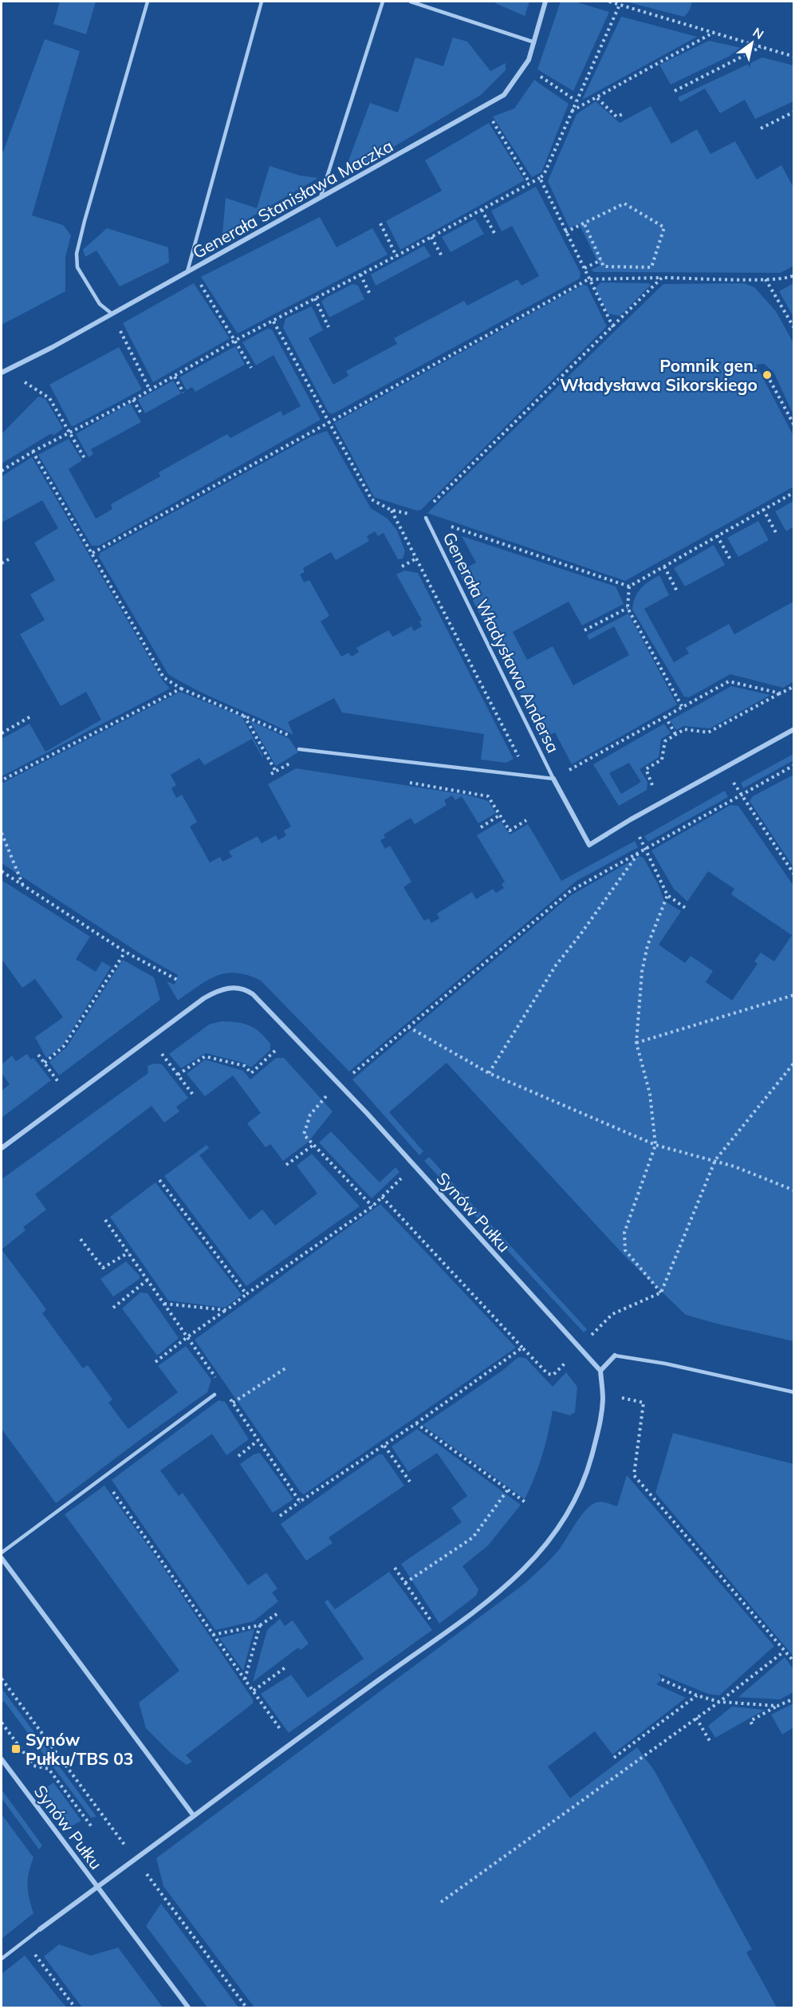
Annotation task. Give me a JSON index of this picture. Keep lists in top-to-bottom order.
{
  "streets": {
    "street": ["Generała Stanisława Maczka", "Generała Władysława Andersa", "Synów Pułku"]
  },
  "places": {
    "other": ["Pomnik gen. Władysława Sikorskiego"],
    "transit": ["Synów Pułku/TBS 03"]
  },
  "north": "top right"
}
